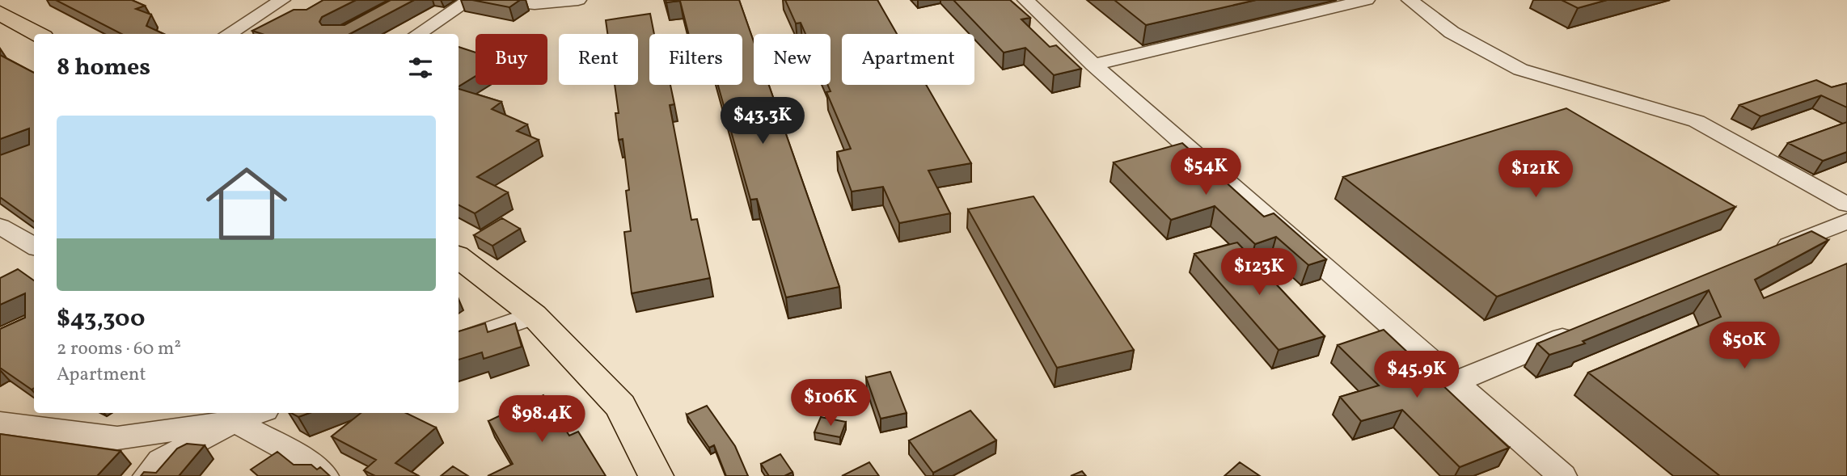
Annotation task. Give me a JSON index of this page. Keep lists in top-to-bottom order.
{
  "page": {
    "chip": [
      "Buy",
      "Rent",
      "Filters",
      "New",
      "Apartment"
    ],
    "heading": "8 homes",
    "price": [
      "$43.3K",
      "$54K",
      "$121K",
      "$123K",
      "$50K",
      "$45.9K",
      "$106K",
      "$98.4K"
    ],
    "list": [
      {
        "name": "$43,300",
        "note": "2 rooms · 60 m² · Apartment"
      }
    ]
  }
}
